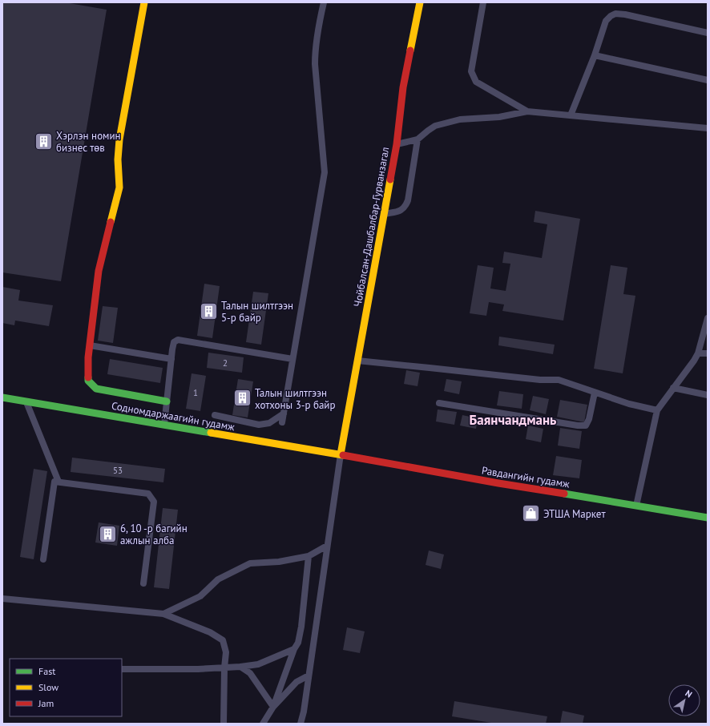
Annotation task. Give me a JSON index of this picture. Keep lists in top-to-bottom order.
{
  "streets": {
    "street": ["Чойбалсан-Дашбалбар-Гурванзагал", "Содномдаржаагийн гудамж", "Равдангийн гудамж"]
  },
  "crossings": [
    ["Чойбалсан-Дашбалбар-Гурванзагал", "Содномдаржаагийн гудамж"],
    ["Чойбалсан-Дашбалбар-Гурванзагал", "Равдангийн гудамж"],
    ["Содномдаржаагийн гудамж", "Равдангийн гудамж"]
  ],
  "districts": ["Баянчандмань"],
  "places": {
    "building": [
      "Хэрлэн номин бизнес төв",
      "Талын шилтгээн 5-р байр",
      "Талын шилтгээн хотхоны 3-р байр",
      "6, 10 -р багийн ажлын алба"
    ],
    "shop": ["ЭТША Маркет"]
  },
  "house_numbers": ["2", "1", "53"],
  "legend": ["Fast", "Slow", "Jam"],
  "north": "top right"
}
